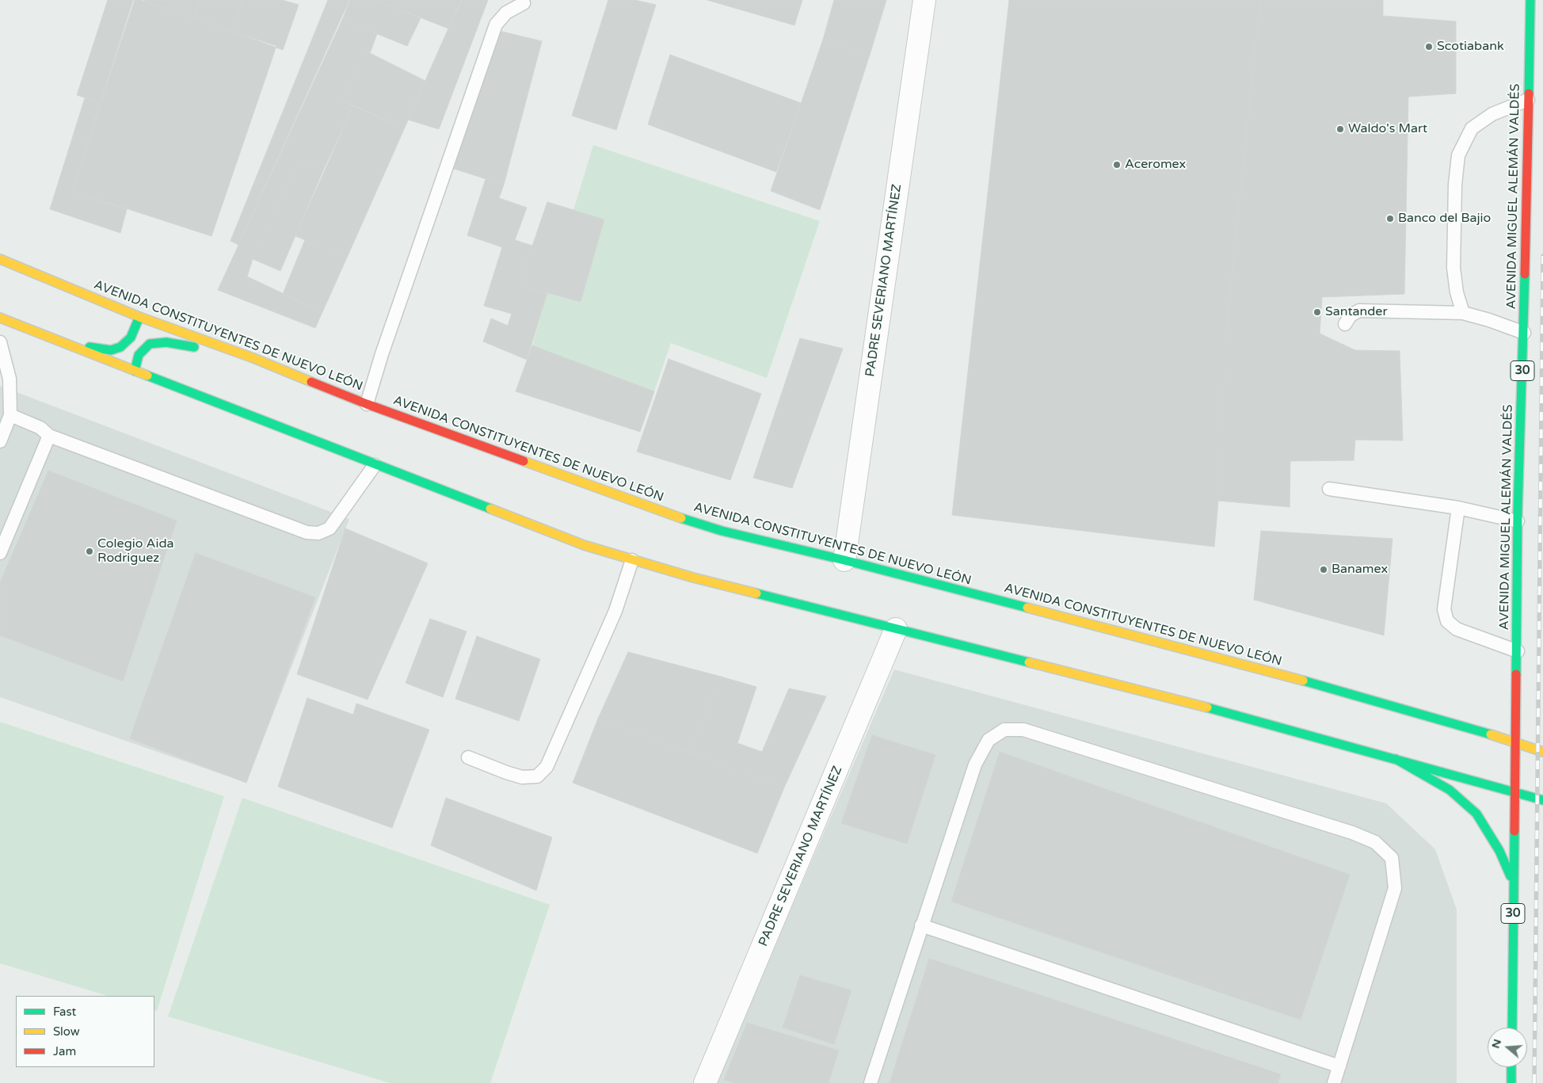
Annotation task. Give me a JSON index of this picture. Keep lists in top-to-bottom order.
{
  "streets": {
    "main road": ["AVENIDA MIGUEL ALEMÁN VALDÉS", "AVENIDA CONSTITUYENTES DE NUEVO LEÓN", "30"],
    "street": ["PADRE SEVERIANO MARTÍNEZ"]
  },
  "crossings": [
    ["AVENIDA MIGUEL ALEMÁN VALDÉS", "AVENIDA CONSTITUYENTES DE NUEVO LEÓN"],
    ["PADRE SEVERIANO MARTÍNEZ", "AVENIDA CONSTITUYENTES DE NUEVO LEÓN"]
  ],
  "places": [
    "Scotiabank",
    "Waldo's Mart",
    "Aceromex",
    "Banco del Bajio",
    "Santander",
    "Colegio Aida Rodriguez",
    "Banamex"
  ],
  "legend": ["Fast", "Slow", "Jam"],
  "north": "left"
}
